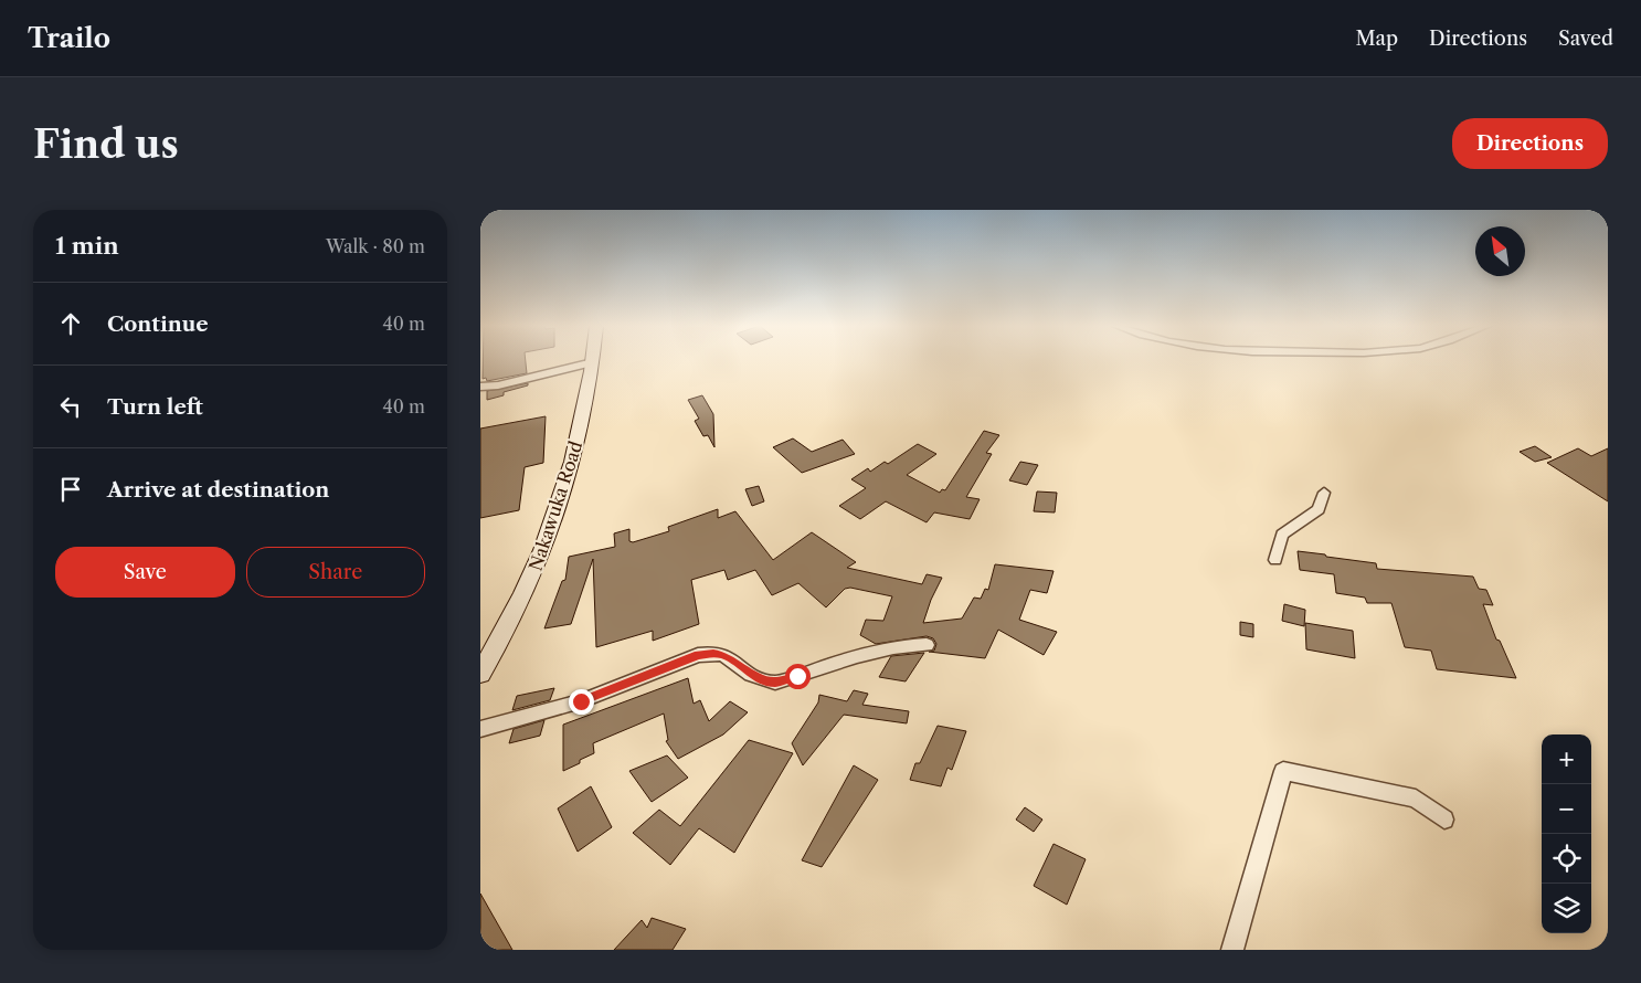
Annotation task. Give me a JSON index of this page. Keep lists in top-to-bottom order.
{
  "streets": {
    "main road": ["Nakawuka Road"]
  },
  "north": "top left",
  "page": {
    "header": "Trailo",
    "nav": ["Map", "Directions", "Saved"],
    "buttons": [
      "Directions",
      ["Save", "Share"]
    ],
    "title": "Find us",
    "heading": ["1 min", "Walk · 80 m"],
    "list": [
      ["Continue", "40 m"],
      ["Turn left", "40 m"],
      "Arrive at destination"
    ],
    "map_buttons": ["+", "−"]
  }
}
